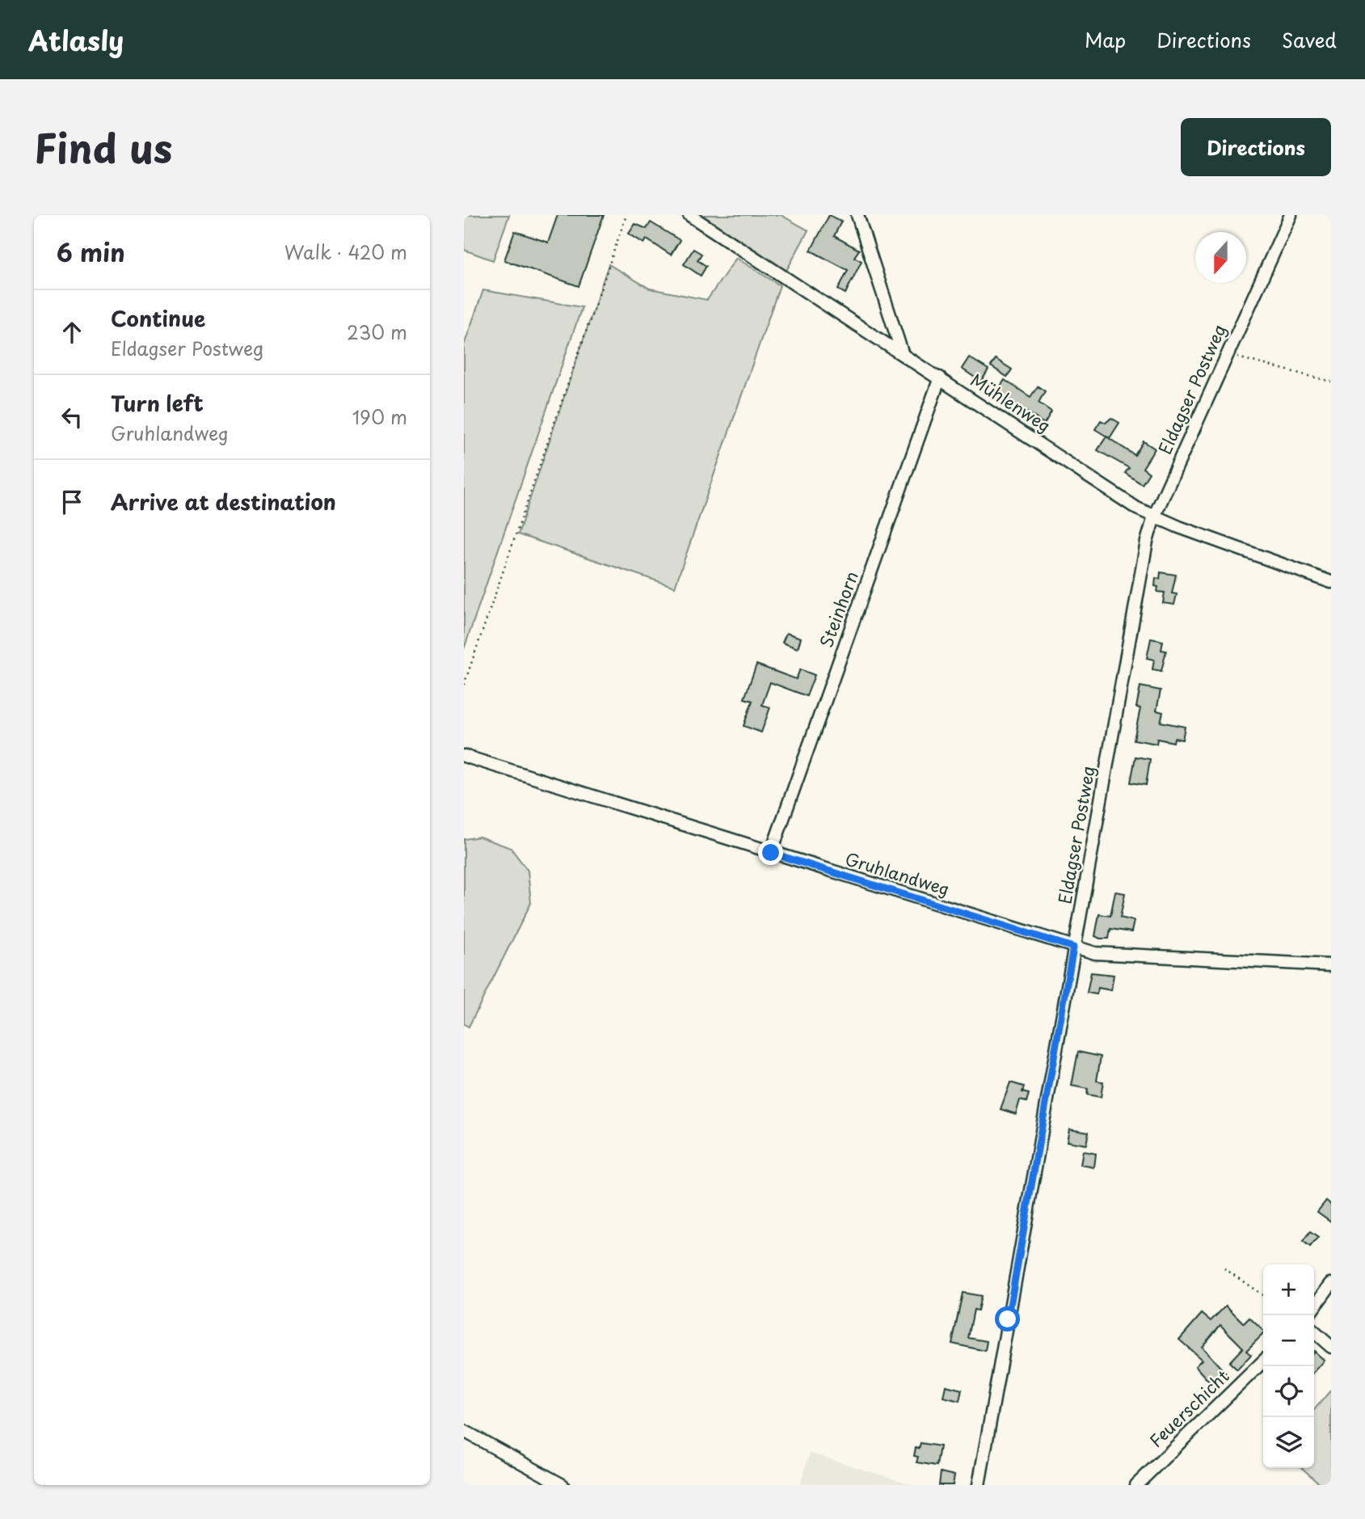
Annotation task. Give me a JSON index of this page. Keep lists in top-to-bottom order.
{
  "streets": {
    "street": [
      "Eldagser Postweg",
      "Mühlenweg",
      "Steinhorn",
      "Gruhlandweg",
      "Feuerschicht"
    ]
  },
  "crossings": [
    ["Eldagser Postweg", "Mühlenweg"],
    ["Eldagser Postweg", "Gruhlandweg"],
    ["Mühlenweg", "Steinhorn"],
    ["Steinhorn", "Gruhlandweg"]
  ],
  "north": "bottom",
  "page": {
    "header": "Atlasly",
    "nav": ["Map", "Directions", "Saved"],
    "title": "Find us",
    "buttons": "Directions",
    "heading": ["6 min", "Walk · 420 m"],
    "list": [
      ["Continue", "Eldagser Postweg", "230 m"],
      ["Turn left", "Gruhlandweg", "190 m"],
      "Arrive at destination"
    ],
    "map_buttons": ["+", "−"]
  }
}
